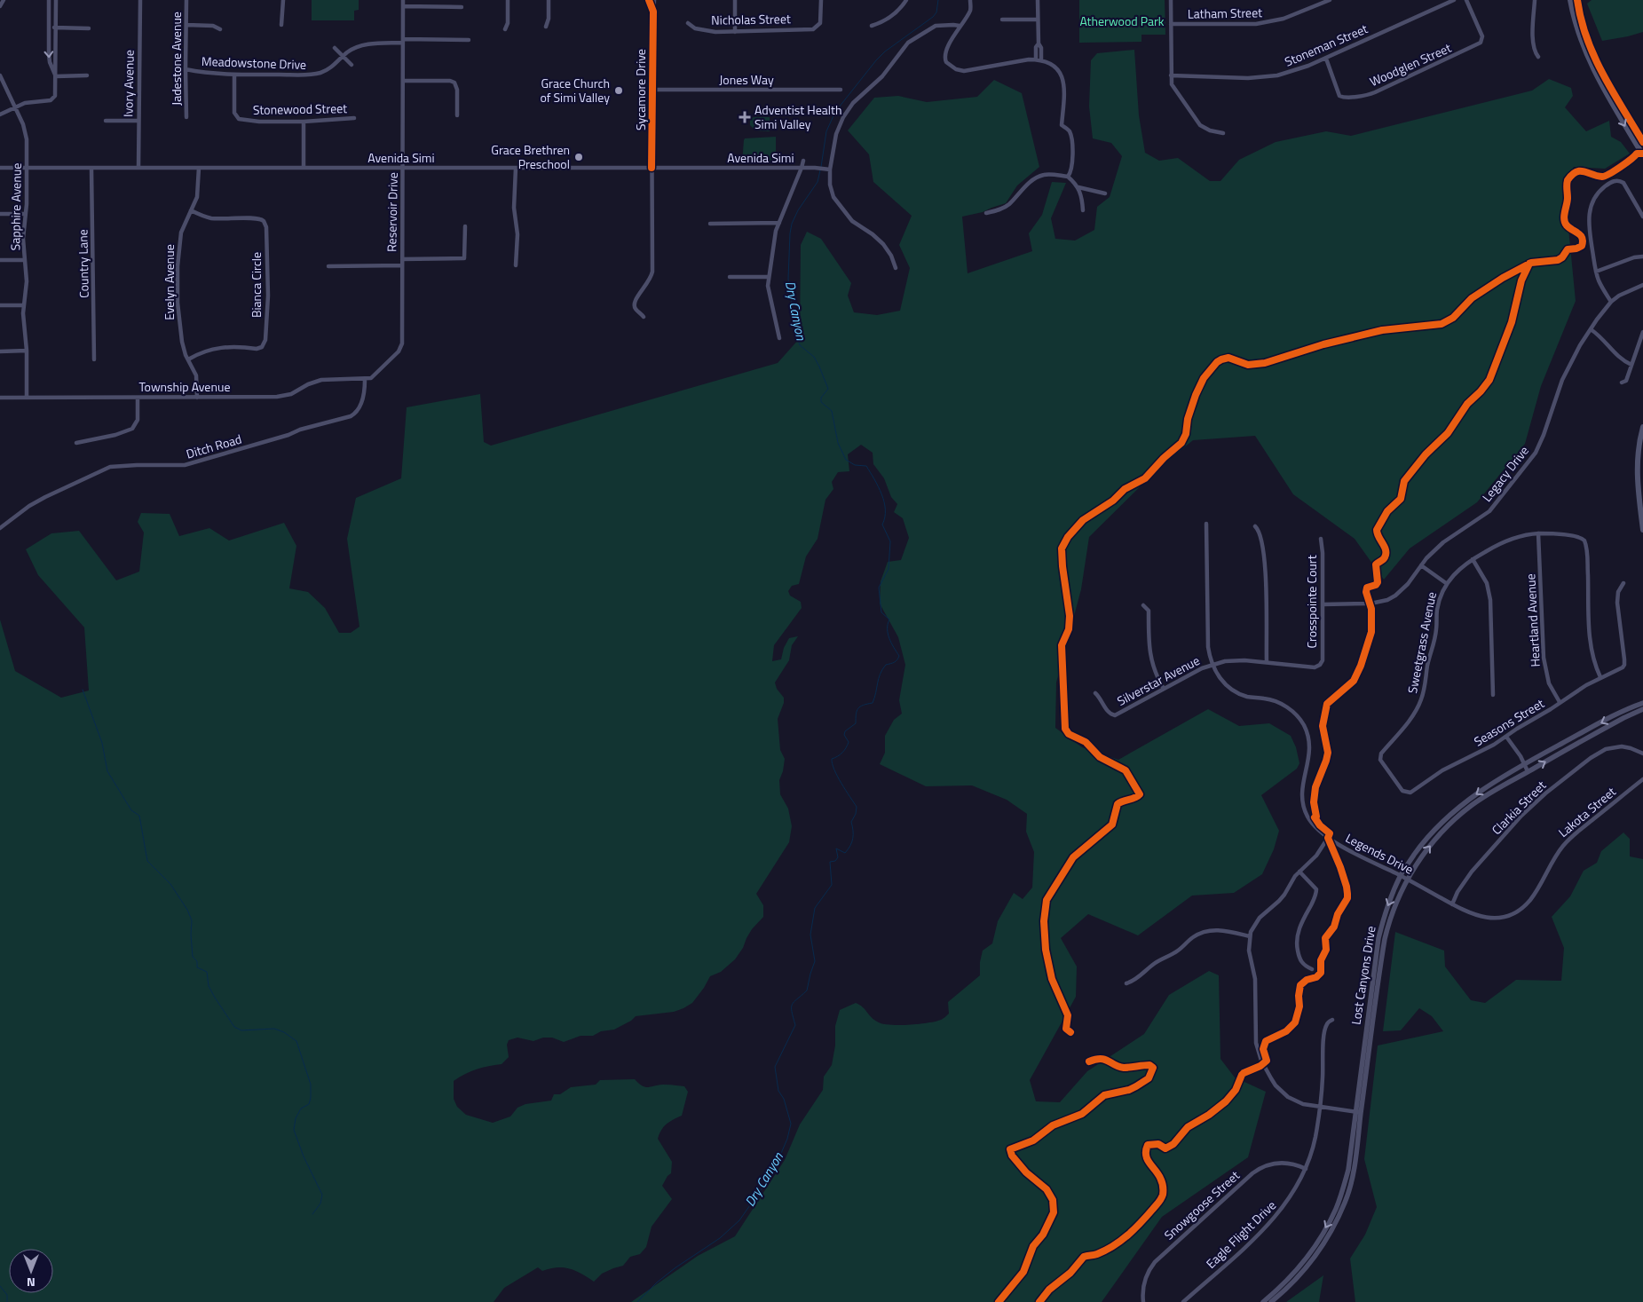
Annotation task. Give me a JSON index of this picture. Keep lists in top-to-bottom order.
{
  "streets": {
    "street": [
      "Latham Street",
      "Nicholas Street",
      "Stoneman Street",
      "Jadestone Avenue",
      "Meadowstone Drive",
      "Woodglen Street",
      "Jones Way",
      "Ivory Avenue",
      "Sycamore Drive",
      "Stonewood Street",
      "Avenida Simi",
      "Sapphire Avenue",
      "Reservoir Drive",
      "Country Lane",
      "Evelyn Avenue",
      "Bianca Circle",
      "Township Avenue",
      "Ditch Road",
      "Legacy Drive",
      "Crosspointe Court",
      "Heartland Avenue",
      "Sweetgrass Avenue",
      "Silverstar Avenue",
      "Seasons Street",
      "Clarkia Street",
      "Lakota Street",
      "Legends Drive",
      "Lost Canyons Drive",
      "Snowgoose Street",
      "Eagle Flight Drive"
    ]
  },
  "crossings": [
    ["Stoneman Street", "Woodglen Street"],
    ["Jadestone Avenue", "Meadowstone Drive"],
    ["Meadowstone Drive", "Stonewood Street"],
    ["Meadowstone Drive", "Reservoir Drive"],
    ["Jones Way", "Sycamore Drive"],
    ["Ivory Avenue", "Avenida Simi"],
    ["Sycamore Drive", "Avenida Simi"],
    ["Avenida Simi", "Sapphire Avenue"],
    ["Avenida Simi", "Reservoir Drive"],
    ["Avenida Simi", "Country Lane"],
    ["Avenida Simi", "Evelyn Avenue"],
    ["Sapphire Avenue", "Township Avenue"],
    ["Reservoir Drive", "Township Avenue"],
    ["Reservoir Drive", "Ditch Road"],
    ["Evelyn Avenue", "Bianca Circle"],
    ["Evelyn Avenue", "Township Avenue"],
    ["Township Avenue", "Ditch Road"],
    ["Legacy Drive", "Crosspointe Court"],
    ["Crosspointe Court", "Silverstar Avenue"],
    ["Heartland Avenue", "Seasons Street"],
    ["Sweetgrass Avenue", "Seasons Street"],
    ["Silverstar Avenue", "Legends Drive"],
    ["Clarkia Street", "Legends Drive"],
    ["Lakota Street", "Legends Drive"],
    ["Legends Drive", "Lost Canyons Drive"],
    ["Snowgoose Street", "Eagle Flight Drive"]
  ],
  "water": ["Dry Canyon"],
  "parks": ["Atherwood Park"],
  "places": {
    "other": ["Grace Church of Simi Valley", "Grace Brethren Preschool"],
    "health": ["Adventist Health Simi Valley"]
  },
  "north": "bottom"
}
